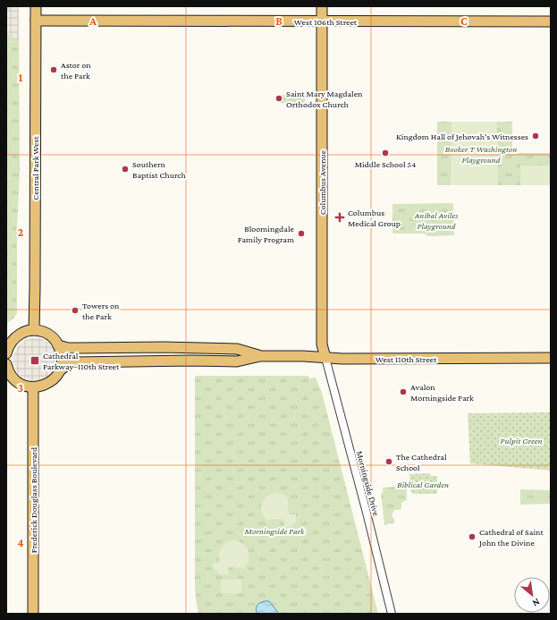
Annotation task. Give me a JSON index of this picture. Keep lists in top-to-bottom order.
{
  "streets": {
    "main road": [
      "West 106th Street",
      "Central Park West",
      "Columbus Avenue",
      "West 110th Street",
      "Frederick Douglass Boulevard"
    ],
    "street": ["Morningside Drive"]
  },
  "crossings": [
    ["West 106th Street", "Central Park West"],
    ["West 106th Street", "Columbus Avenue"],
    ["Columbus Avenue", "West 110th Street"],
    ["Columbus Avenue", "Morningside Drive"],
    ["West 110th Street", "Morningside Drive"]
  ],
  "parks": [
    "Booker T Washington Playground",
    "Anibal Aviles Playground",
    "Pulpit Green",
    "Biblical Garden",
    "Morningside Park"
  ],
  "places": {
    "other": [
      "Astor on the Park",
      "Saint Mary Magdalen Orthodox Church",
      "Kingdom Hall of Jehovah's Witnesses",
      "Middle School 54",
      "Southern Baptist Church",
      "Bloomingdale Family Program",
      "Towers on the Park",
      "Avalon Morningside Park",
      "The Cathedral School",
      "Cathedral of Saint John the Divine"
    ],
    "health": ["Columbus Medical Group"],
    "transit": ["Cathedral Parkway–110th Street"]
  },
  "north": "bottom right",
  "grid": {
    "columns": ["A", "B", "C"],
    "rows": [
      "1",
      "2",
      "3",
      "4"
    ]
  }
}
